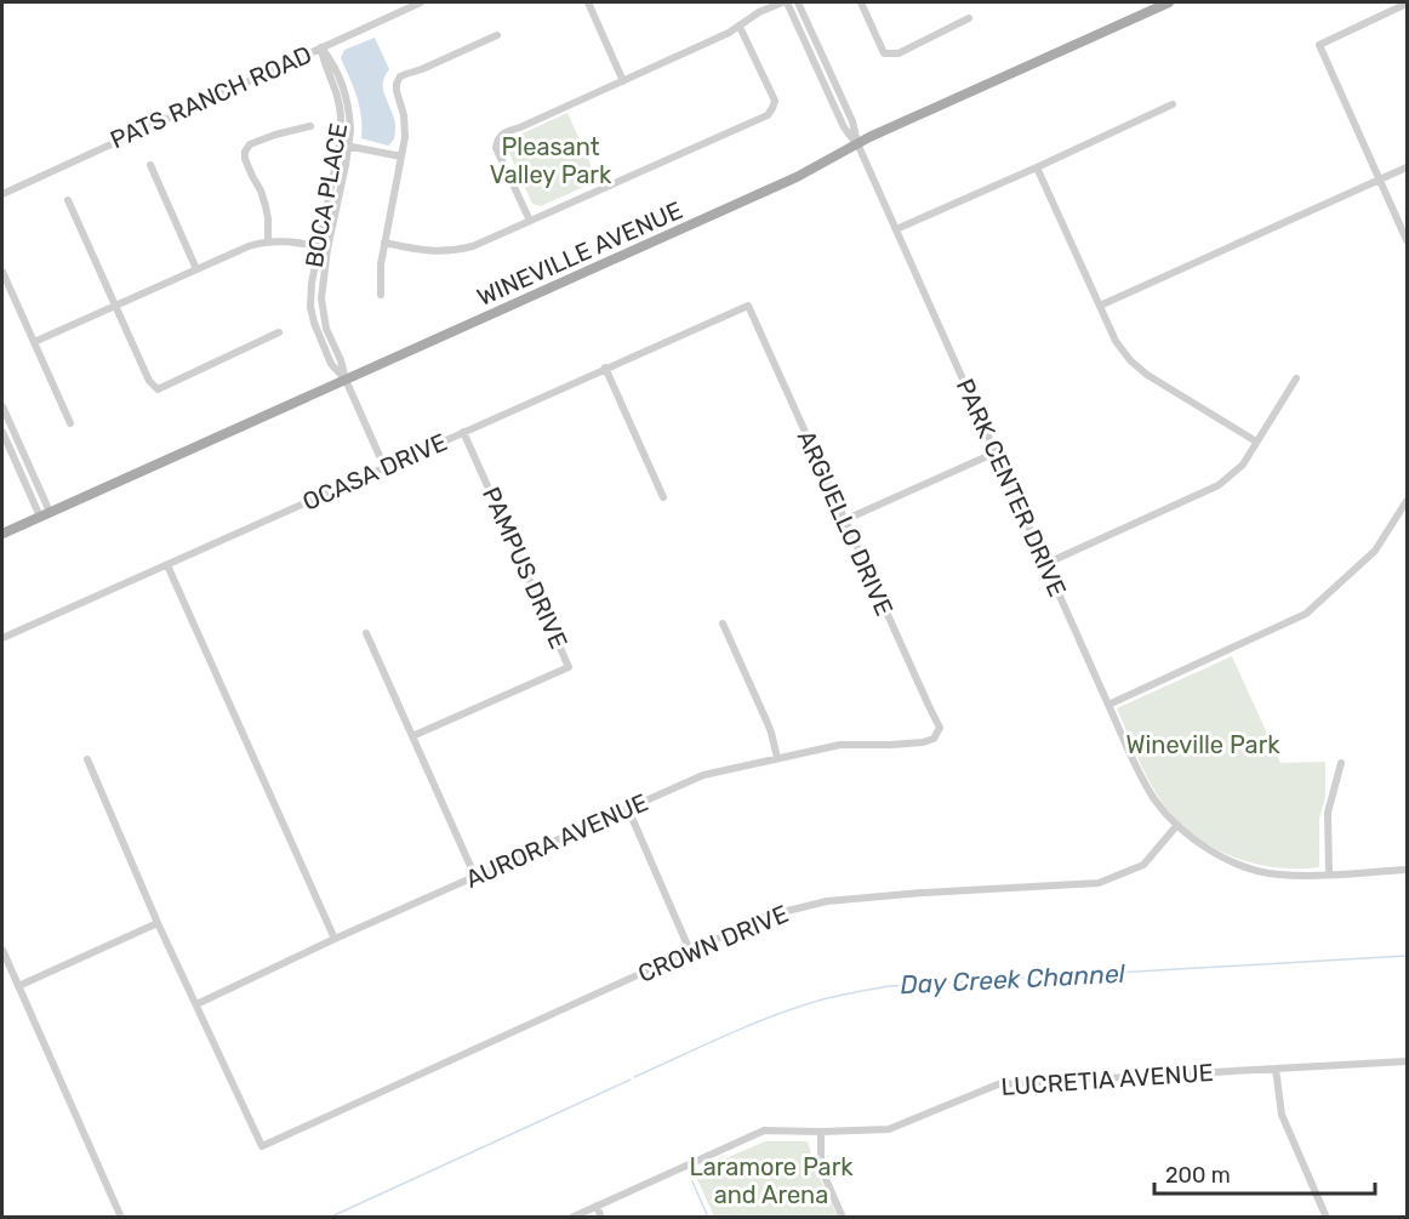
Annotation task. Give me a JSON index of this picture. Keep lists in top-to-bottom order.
{
  "streets": {
    "main road": ["WINEVILLE AVENUE"],
    "street": [
      "PATS RANCH ROAD",
      "BOCA PLACE",
      "OCASA DRIVE",
      "PARK CENTER DRIVE",
      "ARGUELLO DRIVE",
      "PAMPUS DRIVE",
      "AURORA AVENUE",
      "CROWN DRIVE",
      "LUCRETIA AVENUE"
    ]
  },
  "crossings": [
    ["PATS RANCH ROAD", "BOCA PLACE"],
    ["BOCA PLACE", "WINEVILLE AVENUE"],
    ["BOCA PLACE", "OCASA DRIVE"],
    ["WINEVILLE AVENUE", "PARK CENTER DRIVE"],
    ["OCASA DRIVE", "ARGUELLO DRIVE"],
    ["OCASA DRIVE", "PAMPUS DRIVE"],
    ["PARK CENTER DRIVE", "CROWN DRIVE"],
    ["ARGUELLO DRIVE", "AURORA AVENUE"],
    ["AURORA AVENUE", "CROWN DRIVE"]
  ],
  "water": ["Day Creek Channel"],
  "parks": ["Pleasant Valley Park", "Wineville Park", "Laramore Park and Arena"],
  "scale_bar": "200 m"
}
